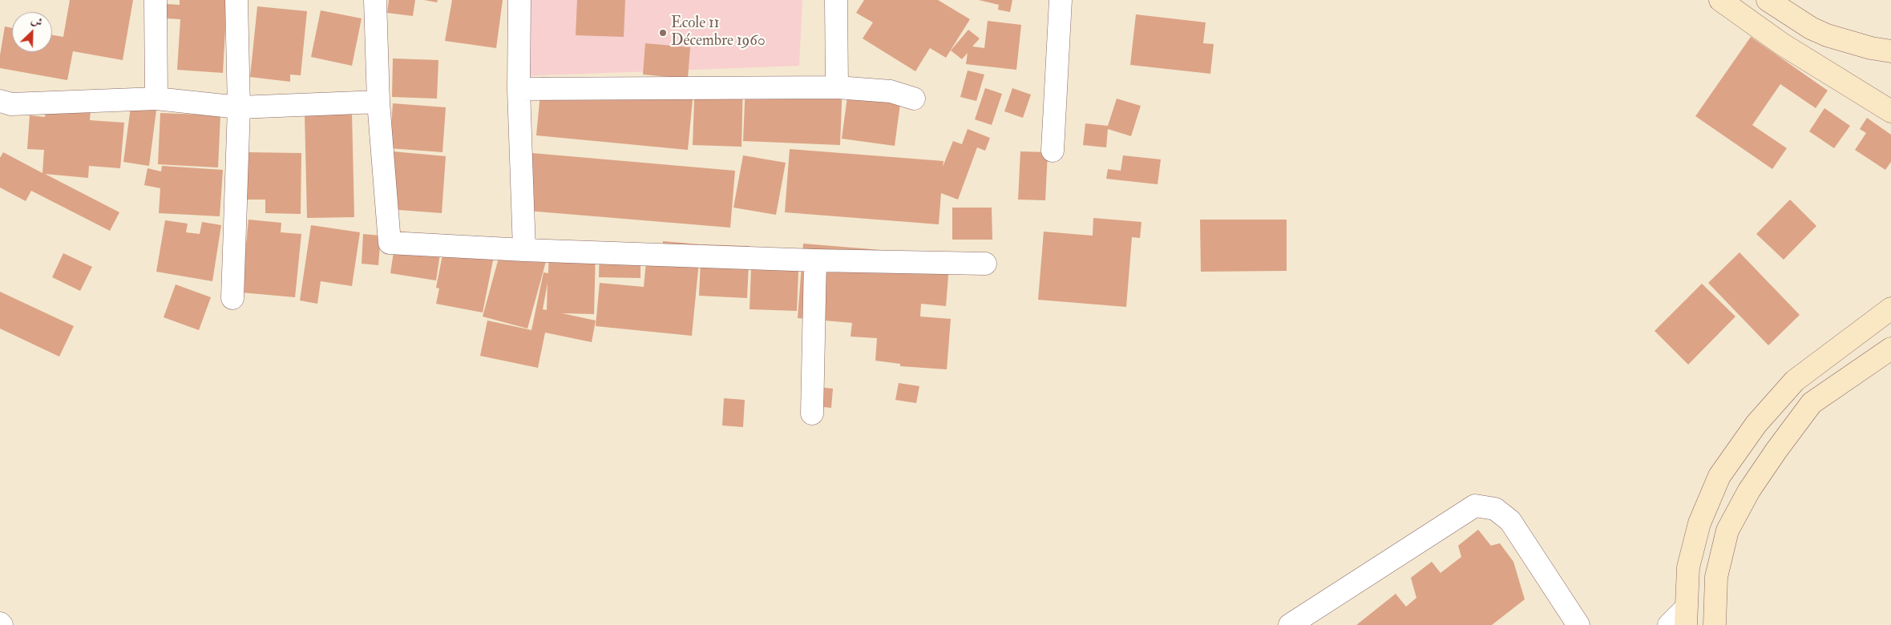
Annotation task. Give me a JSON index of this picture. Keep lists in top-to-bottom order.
{
  "places": ["Ecole 11 Décembre 1960"],
  "north": "top right"
}
